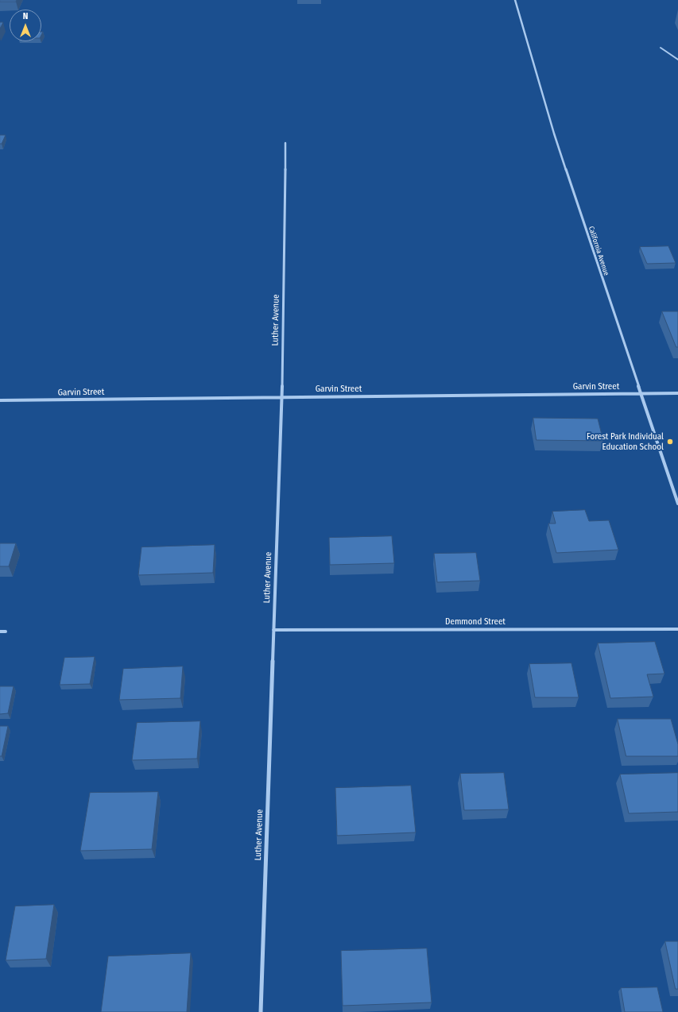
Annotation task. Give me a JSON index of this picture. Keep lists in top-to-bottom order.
{
  "streets": {
    "street": [
      "California Avenue",
      "Luther Avenue",
      "Garvin Street",
      "Demmond Street"
    ]
  },
  "crossings": [
    ["California Avenue", "Garvin Street"],
    ["Luther Avenue", "Garvin Street"],
    ["Luther Avenue", "Demmond Street"]
  ],
  "places": ["Forest Park Individual Education School"],
  "north": "top"
}
